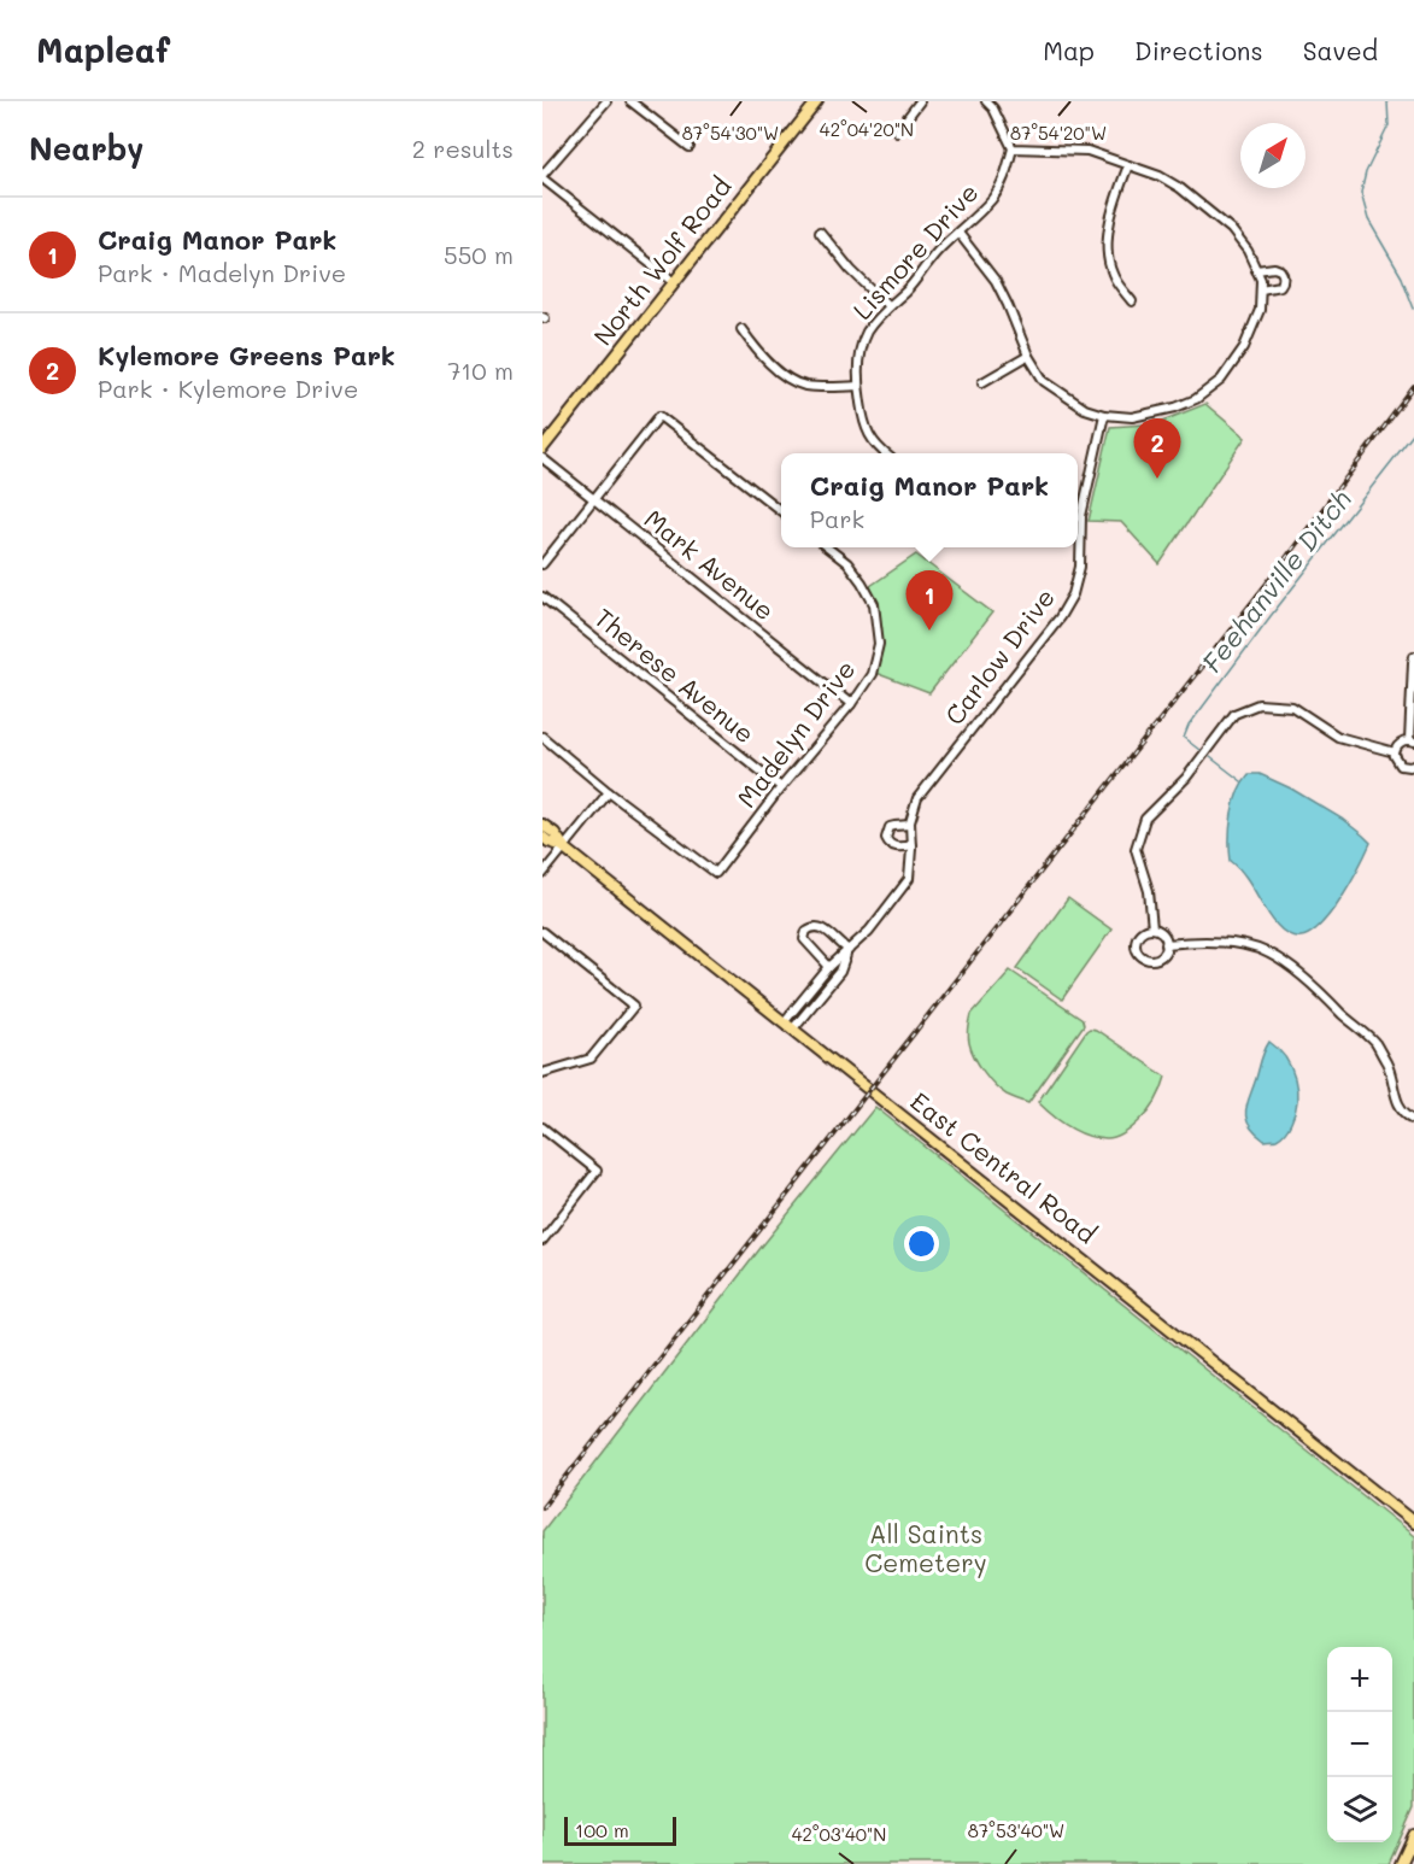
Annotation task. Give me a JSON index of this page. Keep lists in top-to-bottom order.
{
  "streets": {
    "main road": ["North Wolf Road", "East Central Road"],
    "street": [
      "Lismore Drive",
      "Mark Avenue",
      "Carlow Drive",
      "Therese Avenue",
      "Madelyn Drive"
    ]
  },
  "crossings": [
    ["Mark Avenue", "Madelyn Drive"],
    ["Carlow Drive", "East Central Road"],
    ["Therese Avenue", "Madelyn Drive"]
  ],
  "water": ["Feehanville Ditch"],
  "parks": ["All Saints Cemetery"],
  "scale_bar": "100 m",
  "north": "top right",
  "page": {
    "header": "Mapleaf",
    "nav": ["Map", "Directions", "Saved"],
    "heading": ["Nearby", "2 results"],
    "list": [
      {
        "mark": "1",
        "name": "Craig Manor Park",
        "note": "Park · Madelyn Drive",
        "value": "550 m"
      },
      {
        "mark": "2",
        "name": "Kylemore Greens Park",
        "note": "Park · Kylemore Drive",
        "value": "710 m"
      }
    ],
    "pins": ["2", "1"],
    "popup": ["Craig Manor Park", "Park"],
    "map_buttons": ["+", "−"],
    "scale": "100 m"
  },
  "coordinates": [
    "42°04'20\"N",
    "87°54'30\"W",
    "87°54'20\"W",
    "87°53'40\"W",
    "42°03'40\"N"
  ]
}
